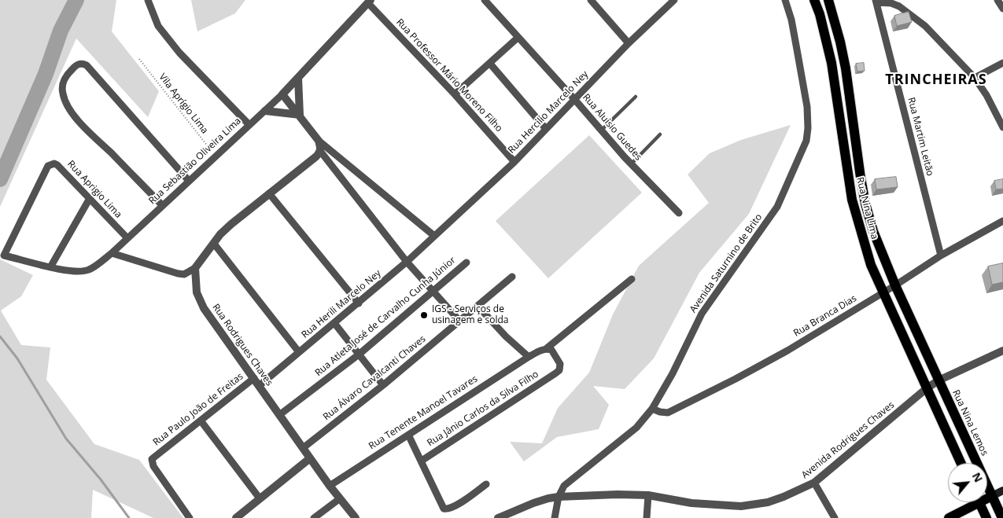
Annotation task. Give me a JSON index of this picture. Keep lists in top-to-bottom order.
{
  "streets": {
    "main road": ["Rua Nina Lima", "Rua Nina Lemos"],
    "street": [
      "Rua Professor Mário Moreno Filho",
      "Rua Hercilio Marcelo Ney",
      "Rua Aluisio Guedes",
      "Rua Martim Leitão",
      "Rua Sebastião Oliveira Lima",
      "Rua Aprigio Lima",
      "Avenida Saturnino de Brito",
      "Rua Herili Marcelo Ney",
      "Rua Branca Dias",
      "Rua Atleta José de Carvalho Cunha Júnior",
      "Rua Rodrigues Chaves",
      "Rua Álvaro Cavalcanti Chaves",
      "Rua Jânio Carlos da Silva Filho",
      "Rua Paulo João de Freitas",
      "Rua Tenente Manoel Tavares",
      "Avenida Rodrigues Chaves"
    ],
    "path": ["Vila Aprígio Lima"]
  },
  "crossings": [
    ["Rua Professor Mário Moreno Filho", "Rua Hercilio Marcelo Ney"],
    ["Rua Professor Mário Moreno Filho", "Rua Sebastião Oliveira Lima"],
    ["Vila Aprígio Lima", "Rua Sebastião Oliveira Lima"],
    ["Rua Hercilio Marcelo Ney", "Rua Aluisio Guedes"],
    ["Rua Hercilio Marcelo Ney", "Rua Herili Marcelo Ney"],
    ["Rua Martim Leitão", "Rua Branca Dias"],
    ["Rua Sebastião Oliveira Lima", "Rua Aprigio Lima"],
    ["Rua Nina Lima", "Rua Branca Dias"],
    ["Rua Nina Lima", "Rua Nina Lemos"],
    ["Rua Nina Lima", "Avenida Rodrigues Chaves"],
    ["Avenida Saturnino de Brito", "Rua Branca Dias"],
    ["Avenida Saturnino de Brito", "Avenida Rodrigues Chaves"],
    ["Rua Herili Marcelo Ney", "Rua Rodrigues Chaves"],
    ["Rua Atleta José de Carvalho Cunha Júnior", "Rua Rodrigues Chaves"],
    ["Rua Rodrigues Chaves", "Rua Álvaro Cavalcanti Chaves"],
    ["Rua Rodrigues Chaves", "Rua Paulo João de Freitas"],
    ["Rua Rodrigues Chaves", "Rua Tenente Manoel Tavares"],
    ["Rua Jânio Carlos da Silva Filho", "Rua Tenente Manoel Tavares"],
    ["Rua Nina Lemos", "Avenida Rodrigues Chaves"]
  ],
  "districts": ["TRINCHEIRAS"],
  "places": ["IGS - Serviços de usinagem e solda"],
  "north": "top right"
}
